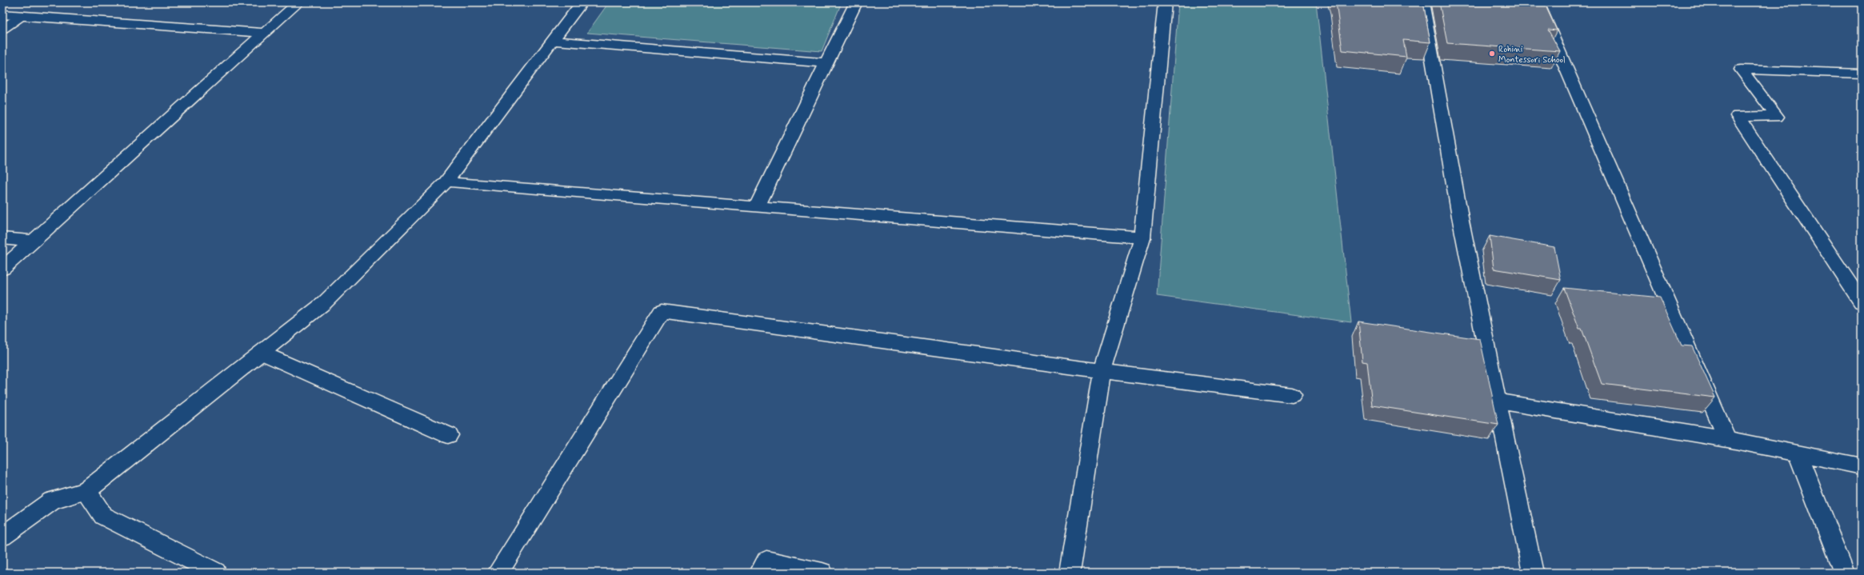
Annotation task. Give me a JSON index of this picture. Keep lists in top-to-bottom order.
{
  "places": ["Rohini Montessori School"]
}
